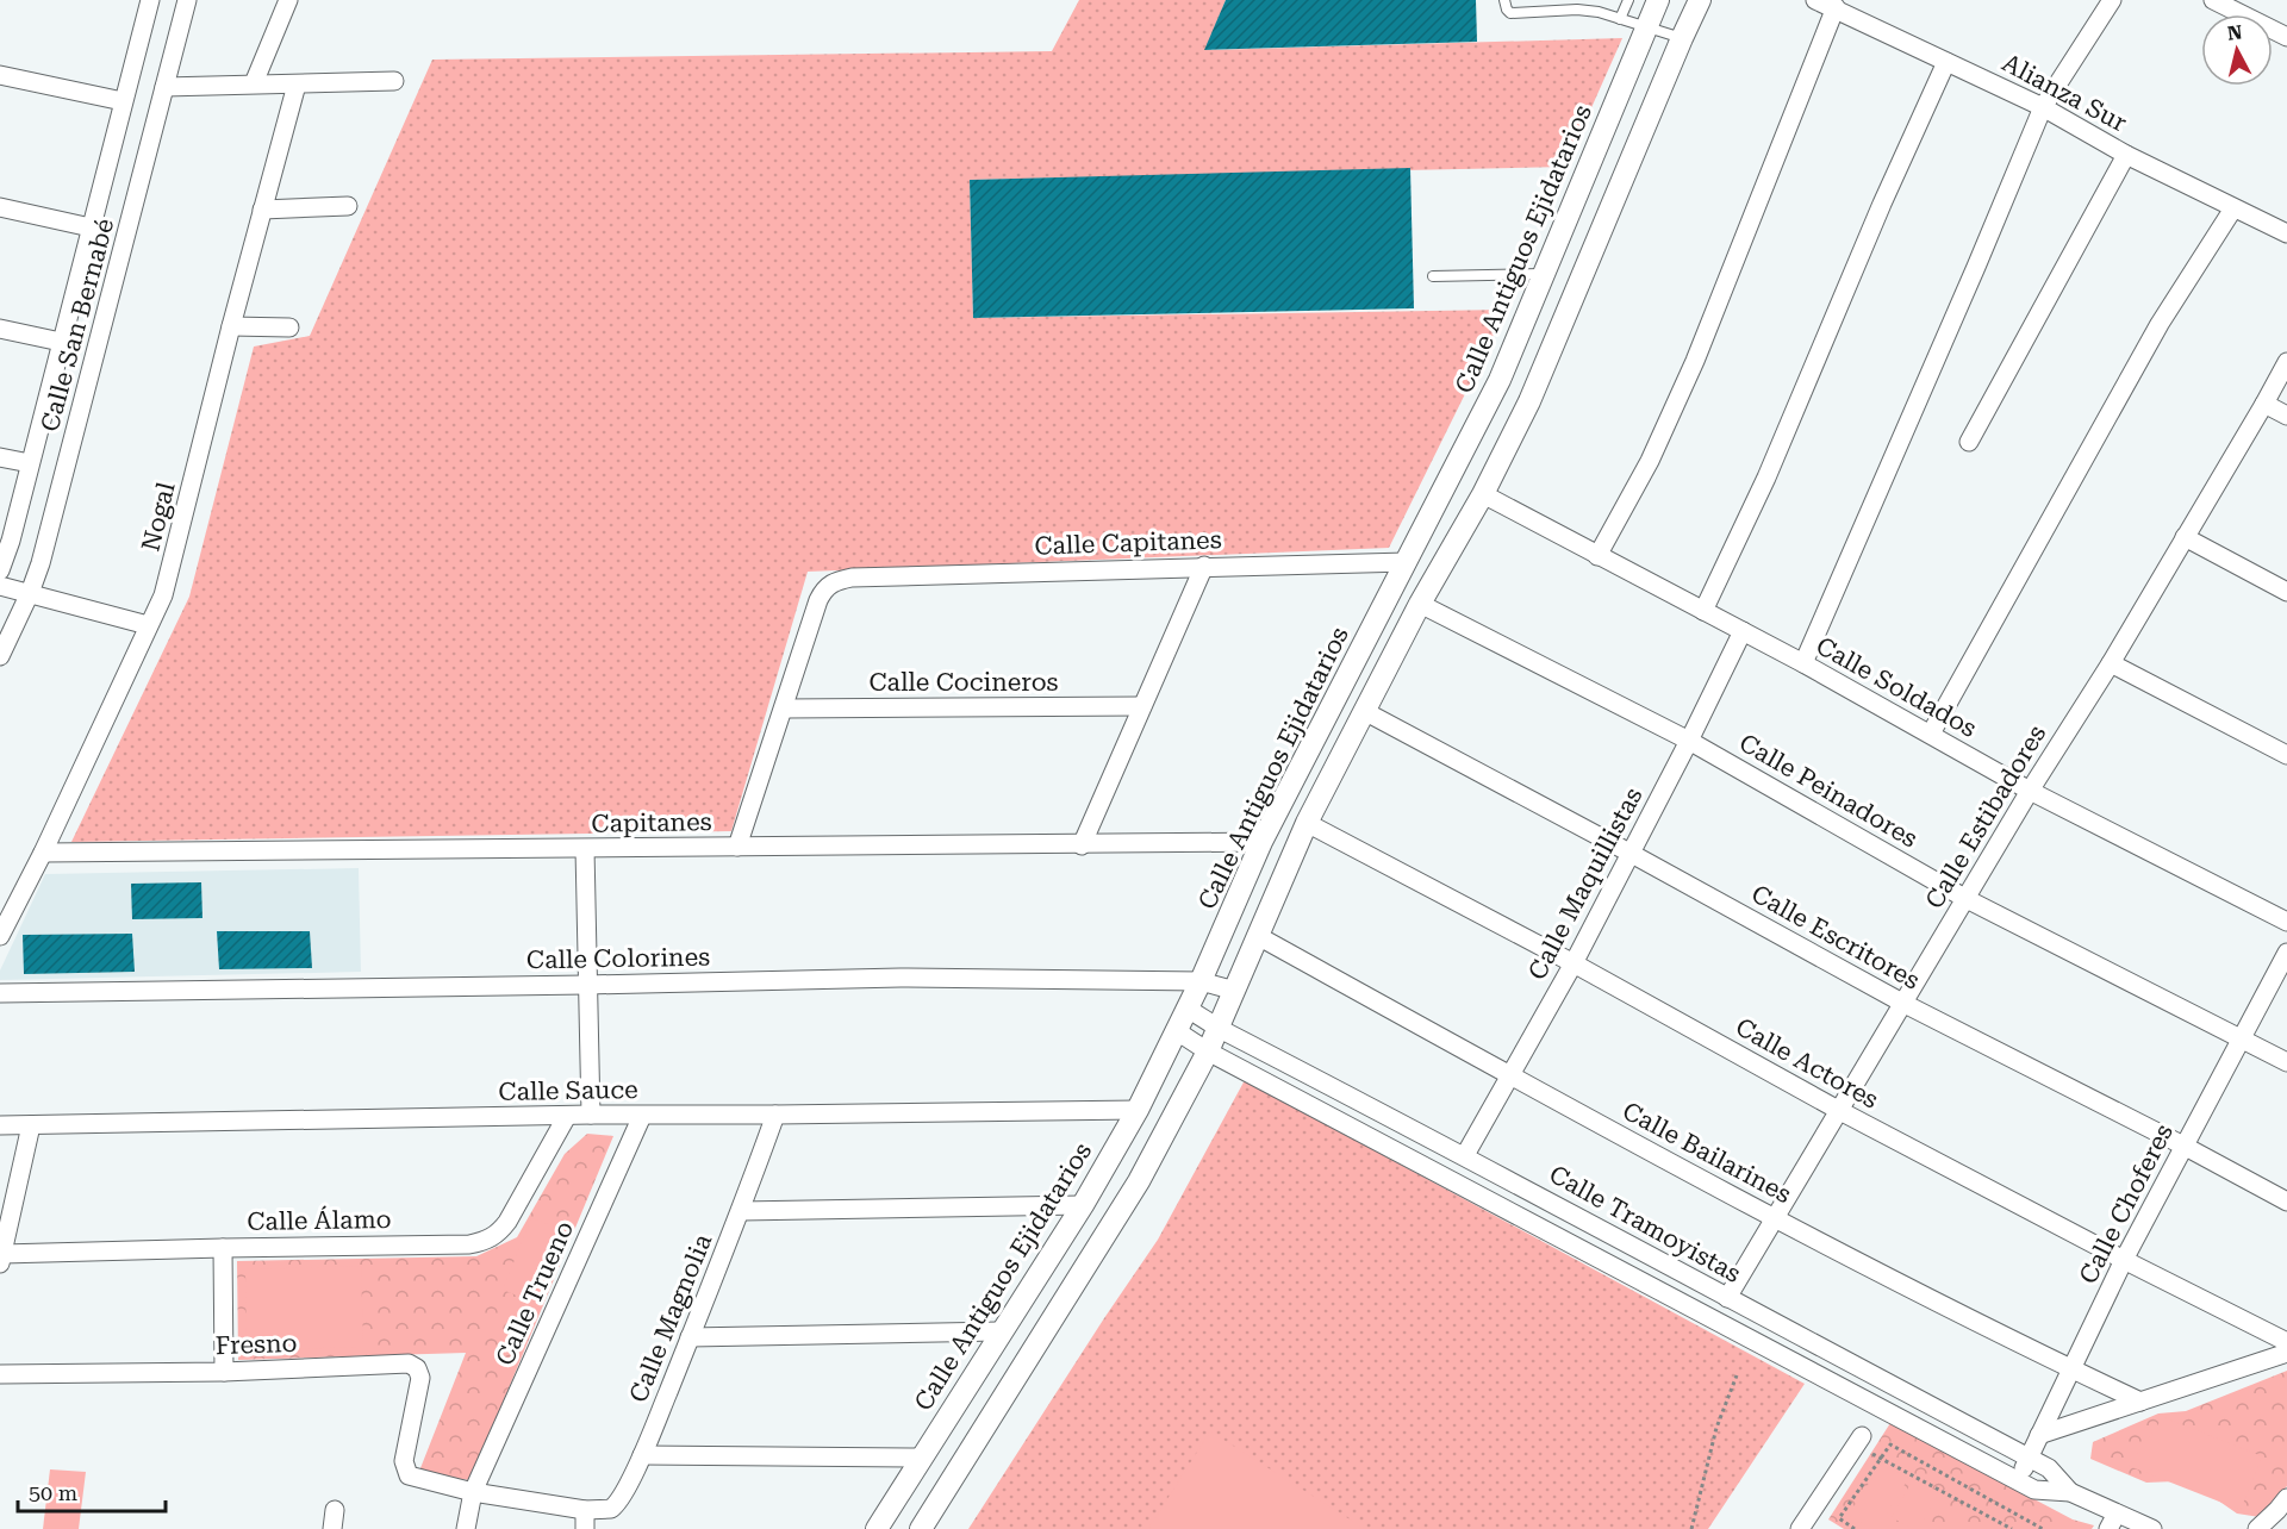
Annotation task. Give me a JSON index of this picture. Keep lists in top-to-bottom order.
{
  "streets": {
    "street": [
      "Alianza Sur",
      "Calle Antiguos Ejidatarios",
      "Calle San Bernabé",
      "Nogal",
      "Calle Capitanes",
      "Calle Cocineros",
      "Calle Soldados",
      "Calle Peinadores",
      "Calle Estibadores",
      "Capitanes",
      "Calle Maquillistas",
      "Calle Escritores",
      "Calle Colorines",
      "Calle Actores",
      "Calle Sauce",
      "Calle Bailarines",
      "Calle Choferes",
      "Calle Álamo",
      "Calle Tramoyistas",
      "Calle Trueno",
      "Calle Magnolia",
      "Fresno"
    ]
  },
  "crossings": [
    ["Calle Antiguos Ejidatarios", "Calle Capitanes"],
    ["Calle Antiguos Ejidatarios", "Capitanes"],
    ["Calle Antiguos Ejidatarios", "Calle Colorines"],
    ["Calle Antiguos Ejidatarios", "Calle Sauce"],
    ["Calle Antiguos Ejidatarios", "Calle Tramoyistas"],
    ["Nogal", "Capitanes"],
    ["Calle Capitanes", "Calle Cocineros"],
    ["Calle Soldados", "Calle Estibadores"],
    ["Calle Soldados", "Calle Maquillistas"],
    ["Calle Peinadores", "Calle Estibadores"],
    ["Calle Peinadores", "Calle Maquillistas"],
    ["Calle Peinadores", "Calle Choferes"],
    ["Calle Estibadores", "Calle Escritores"],
    ["Calle Estibadores", "Calle Actores"],
    ["Calle Estibadores", "Calle Bailarines"],
    ["Calle Estibadores", "Calle Tramoyistas"],
    ["Calle Maquillistas", "Calle Escritores"],
    ["Calle Maquillistas", "Calle Actores"],
    ["Calle Maquillistas", "Calle Bailarines"],
    ["Calle Maquillistas", "Calle Tramoyistas"],
    ["Calle Escritores", "Calle Choferes"],
    ["Calle Actores", "Calle Choferes"],
    ["Calle Sauce", "Calle Álamo"],
    ["Calle Sauce", "Calle Trueno"],
    ["Calle Sauce", "Calle Magnolia"],
    ["Calle Bailarines", "Calle Choferes"],
    ["Calle Choferes", "Calle Tramoyistas"],
    ["Calle Trueno", "Fresno"]
  ],
  "scale_bar": "50 m",
  "north": "top"
}
